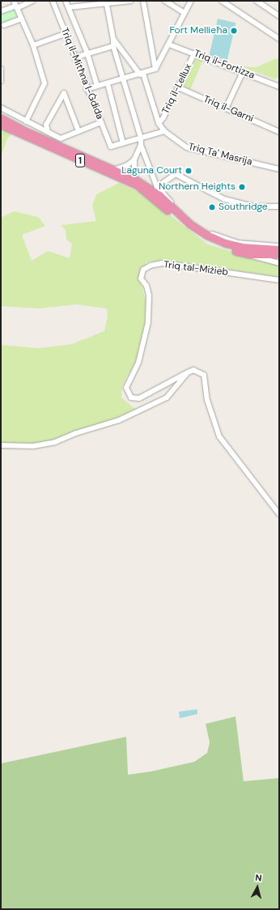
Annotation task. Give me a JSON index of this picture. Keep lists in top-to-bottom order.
{
  "streets": {
    "highway": ["1"],
    "street": [
      "Triq il-Fortizza",
      "Triq il-Mitħna l-Ġdida",
      "Triq il-Lellux",
      "Triq il-Garni",
      "Triq Ta' Masrija",
      "Triq tal-Miżieb"
    ]
  },
  "crossings": [
    ["Triq il-Fortizza", "Triq il-Lellux"],
    ["Triq il-Lellux", "Triq il-Garni"],
    ["Triq il-Lellux", "Triq Ta' Masrija"]
  ],
  "places": [
    "Fort Mellieħa",
    "Laguna Court",
    "Northern Heights",
    "Southridge"
  ],
  "north": "top"
}
